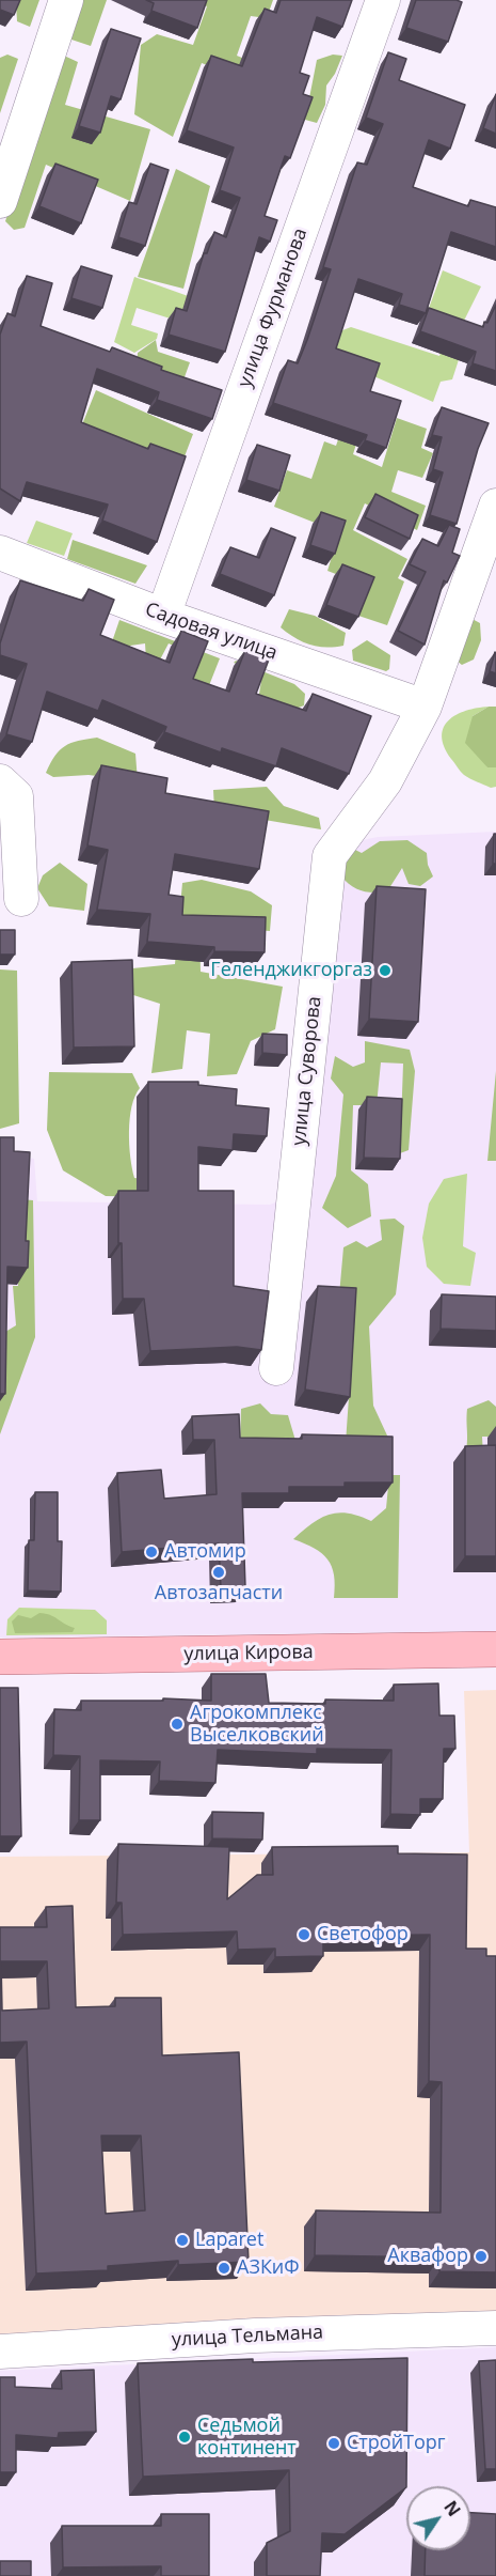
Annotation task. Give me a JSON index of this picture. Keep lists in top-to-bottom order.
{
  "streets": {
    "main road": ["улица Кирова"],
    "street": [
      "улица Фурманова",
      "Садовая улица",
      "улица Суворова",
      "улица Тельмана"
    ]
  },
  "crossings": [
    ["улица Фурманова", "Садовая улица"],
    ["Садовая улица", "улица Суворова"]
  ],
  "places": [
    "Геленджикгоргаз",
    "Автомир",
    "Автозапчасти",
    "Агрокомплекс Выселковский",
    "Светофор",
    "Laparet",
    "Аквафор",
    "АЗКиФ",
    "Седьмой континент",
    "СтройТорг"
  ],
  "north": "top right"
}
